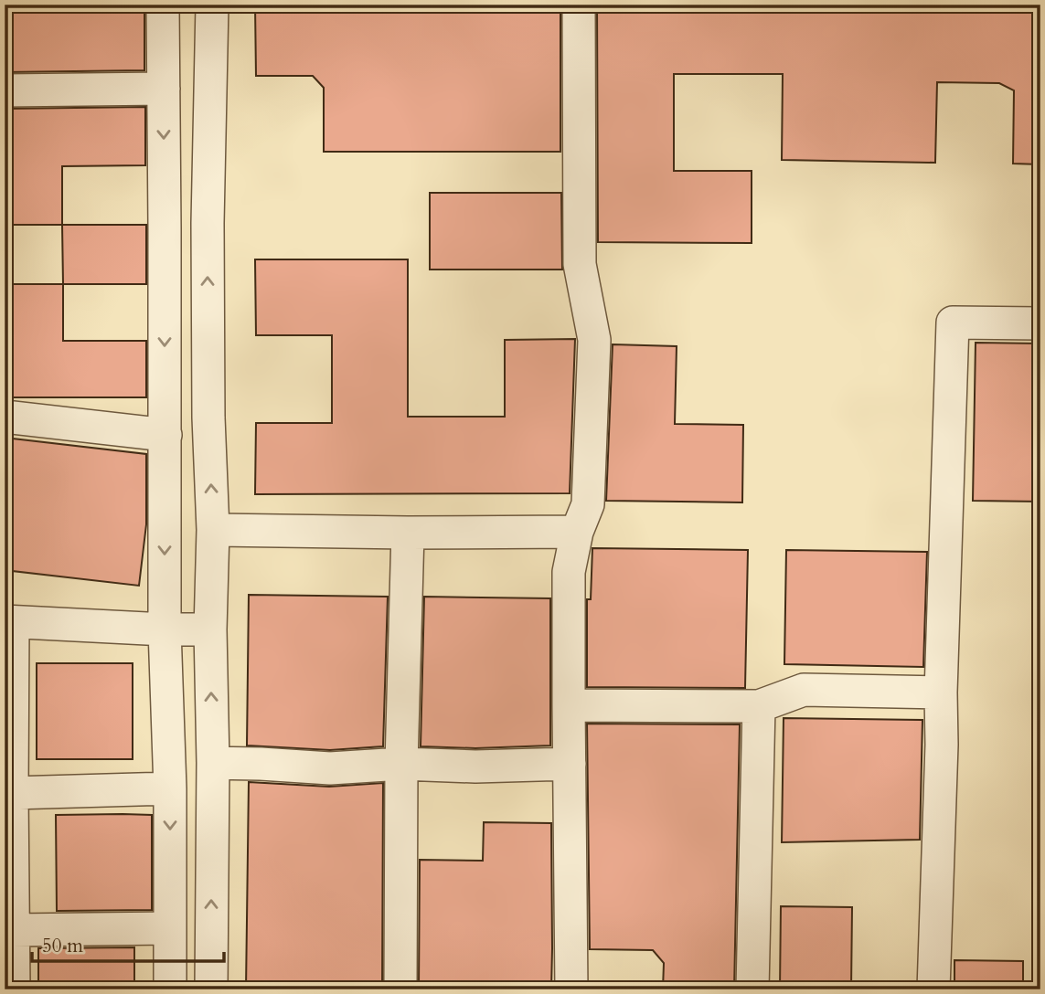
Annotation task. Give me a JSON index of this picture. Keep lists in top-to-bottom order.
{
  "scale_bar": "50 m"
}
